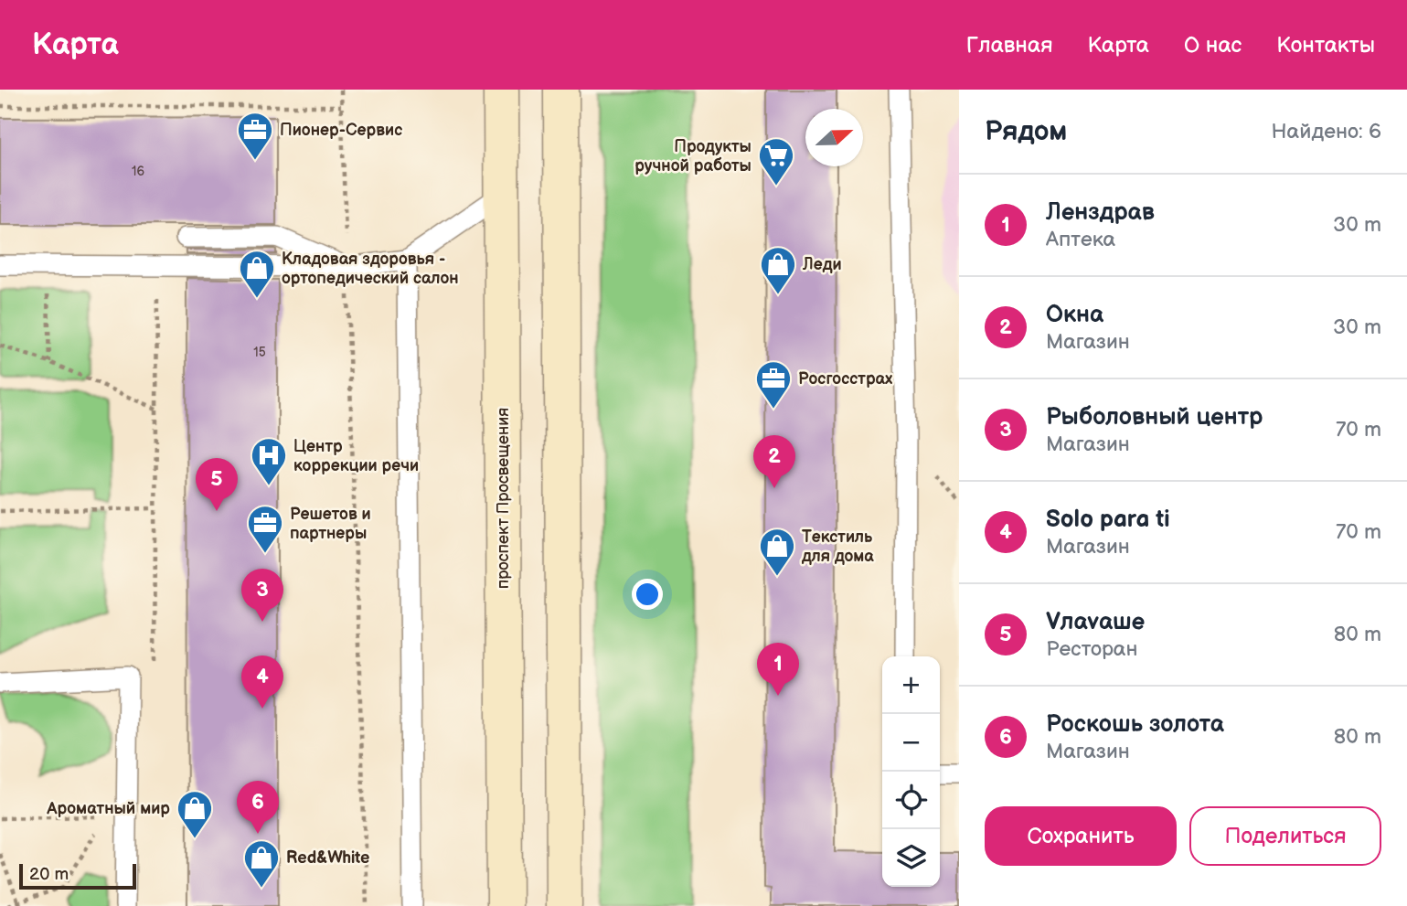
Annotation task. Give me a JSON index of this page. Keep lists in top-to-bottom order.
{
  "streets": {
    "main road": ["проспект Просвещения"]
  },
  "places": {
    "office": ["Пионер-Сервис", "Росгосстрах", "Решетов и партнеры"],
    "supermarket": ["Продукты ручной работы"],
    "shop": [
      "Леди",
      "Кладовая здоровья - ортопедический салон",
      "Текстиль для дома",
      "Ароматный мир",
      "Red&White"
    ],
    "hospital": ["Центр коррекции речи"]
  },
  "house_numbers": ["16", "15"],
  "scale_bar": "20 m",
  "north": "right",
  "page": {
    "header": "Карта",
    "nav": [
      "Главная",
      "Карта",
      "О нас",
      "Контакты"
    ],
    "heading": ["Рядом", "Найдено: 6"],
    "list": [
      {
        "mark": "1",
        "name": "Ленздрав",
        "note": "Аптека",
        "value": "30 m"
      },
      {
        "mark": "2",
        "name": "Окна",
        "note": "Магазин",
        "value": "30 m"
      },
      {
        "mark": "3",
        "name": "Рыболовный центр",
        "note": "Магазин",
        "value": "70 m"
      },
      {
        "mark": "4",
        "name": "Solo para ti",
        "note": "Магазин",
        "value": "70 m"
      },
      {
        "mark": "5",
        "name": "Vлаvаше",
        "note": "Ресторан",
        "value": "80 m"
      },
      {
        "mark": "6",
        "name": "Роскошь золота",
        "note": "Магазин",
        "value": "80 m"
      }
    ],
    "pins": [
      "2",
      "5",
      "3",
      "1",
      "4",
      "6"
    ],
    "map_buttons": ["+", "−"],
    "buttons": ["Сохранить", "Поделиться"],
    "scale": "20 m"
  }
}
